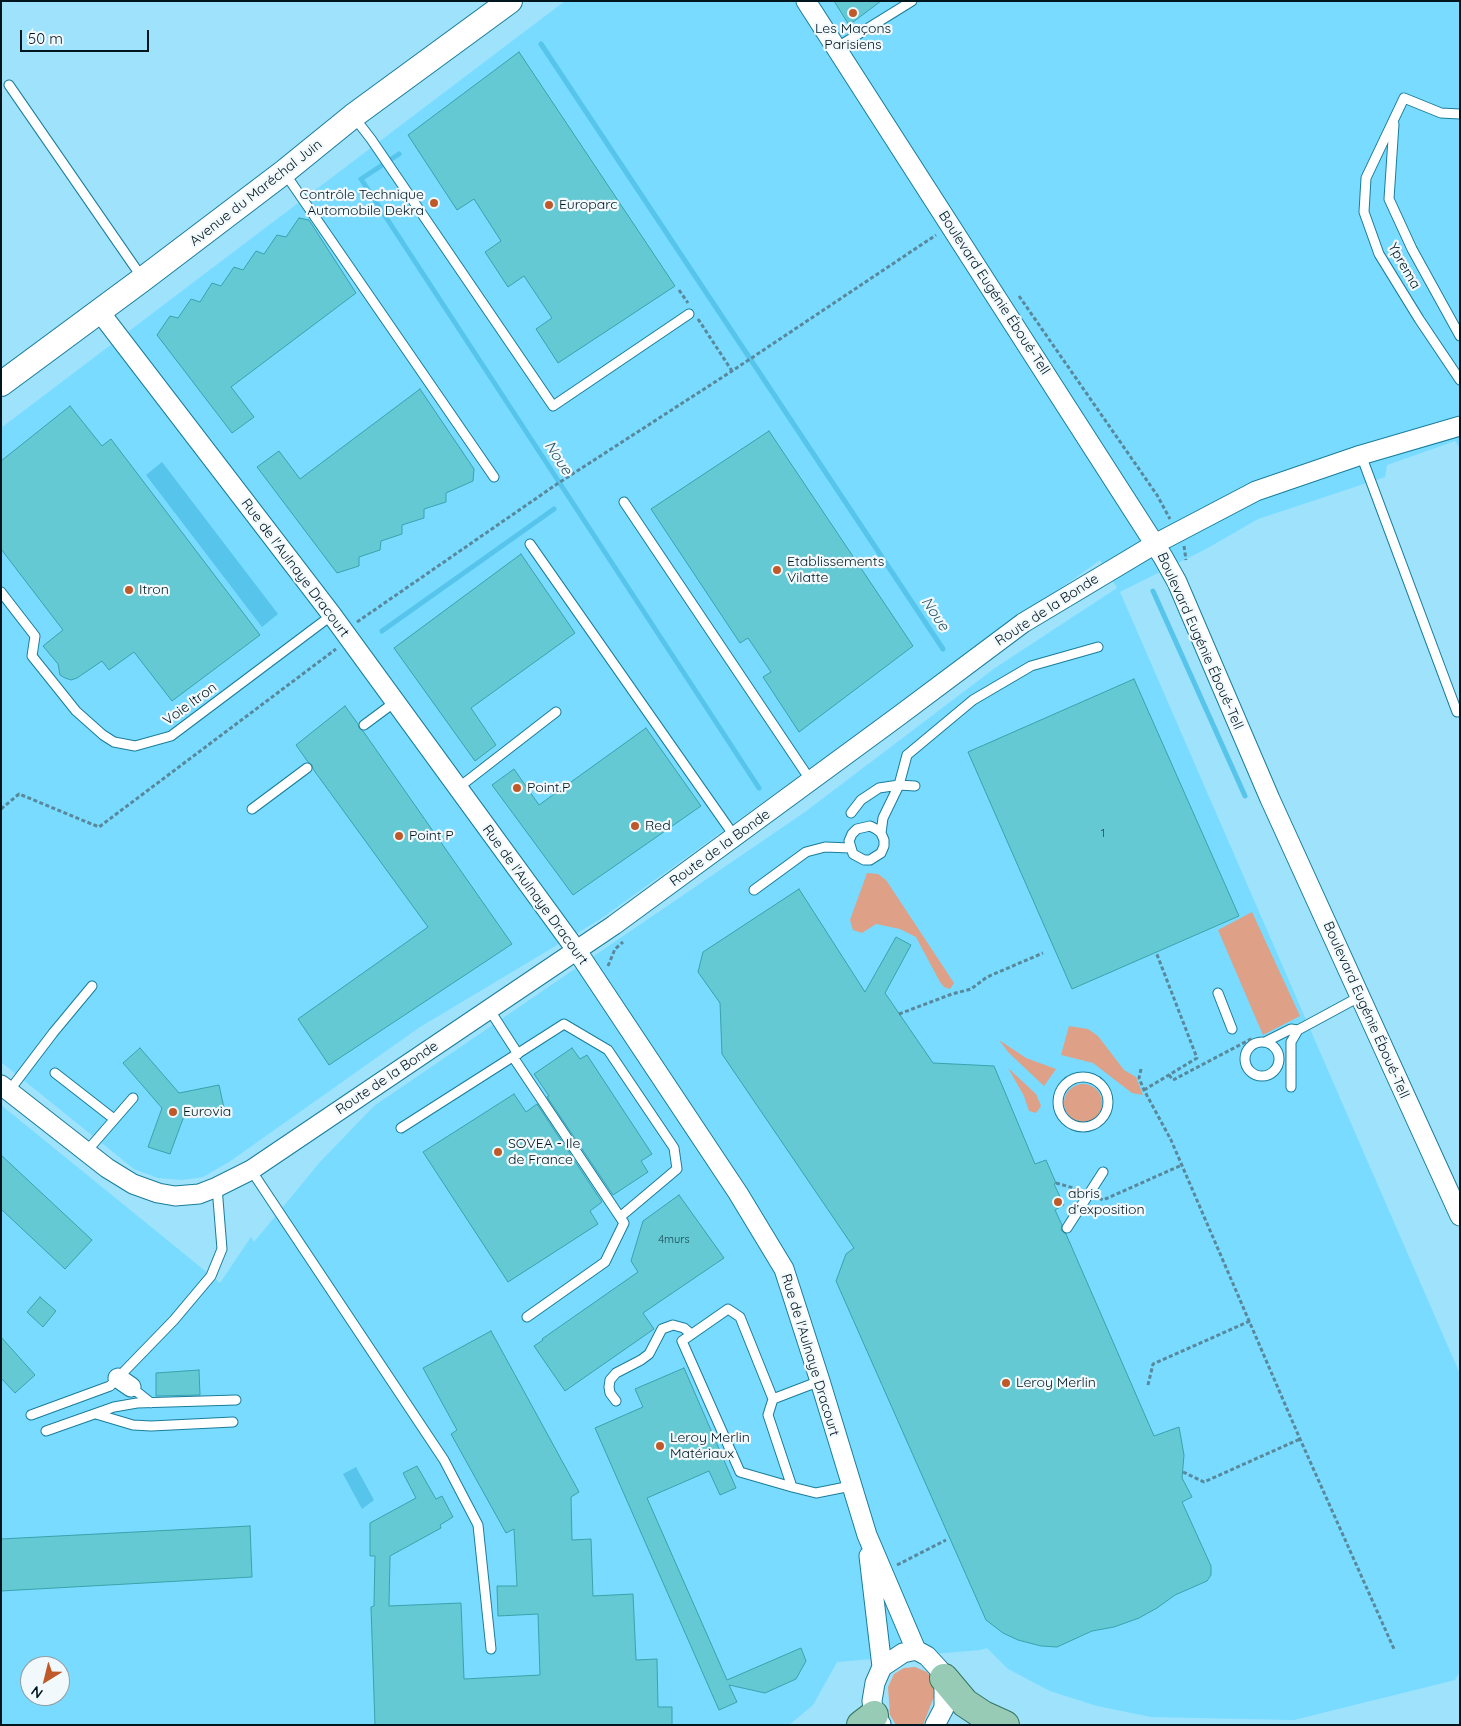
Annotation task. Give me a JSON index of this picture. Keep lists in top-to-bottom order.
{
  "streets": {
    "street": [
      "Avenue du Maréchal Juin",
      "Boulevard Eugénie Éboué-Tell",
      "Rue de l'Aulnaye Dracourt",
      "Route de la Bonde"
    ],
    "lane": ["Yprema", "Voie Itron"]
  },
  "crossings": [
    ["Avenue du Maréchal Juin", "Rue de l'Aulnaye Dracourt"],
    ["Boulevard Eugénie Éboué-Tell", "Route de la Bonde"],
    ["Rue de l'Aulnaye Dracourt", "Route de la Bonde"],
    ["Rue de l'Aulnaye Dracourt", "Voie Itron"]
  ],
  "water": ["Noue"],
  "places": [
    "Les Maçons Parisiens",
    "Contrôle Technique Automobile Dekra",
    "Europarc",
    "Etablissements Vilatte",
    "Itron",
    "Point.P",
    "Red",
    "Point P",
    "Eurovia",
    "SOVEA - Ile de France",
    "abris d’exposition",
    "Leroy Merlin",
    "Leroy Merlin Matériaux"
  ],
  "house_numbers": ["1", "4murs"],
  "scale_bar": "50 m",
  "north": "bottom left"
}
